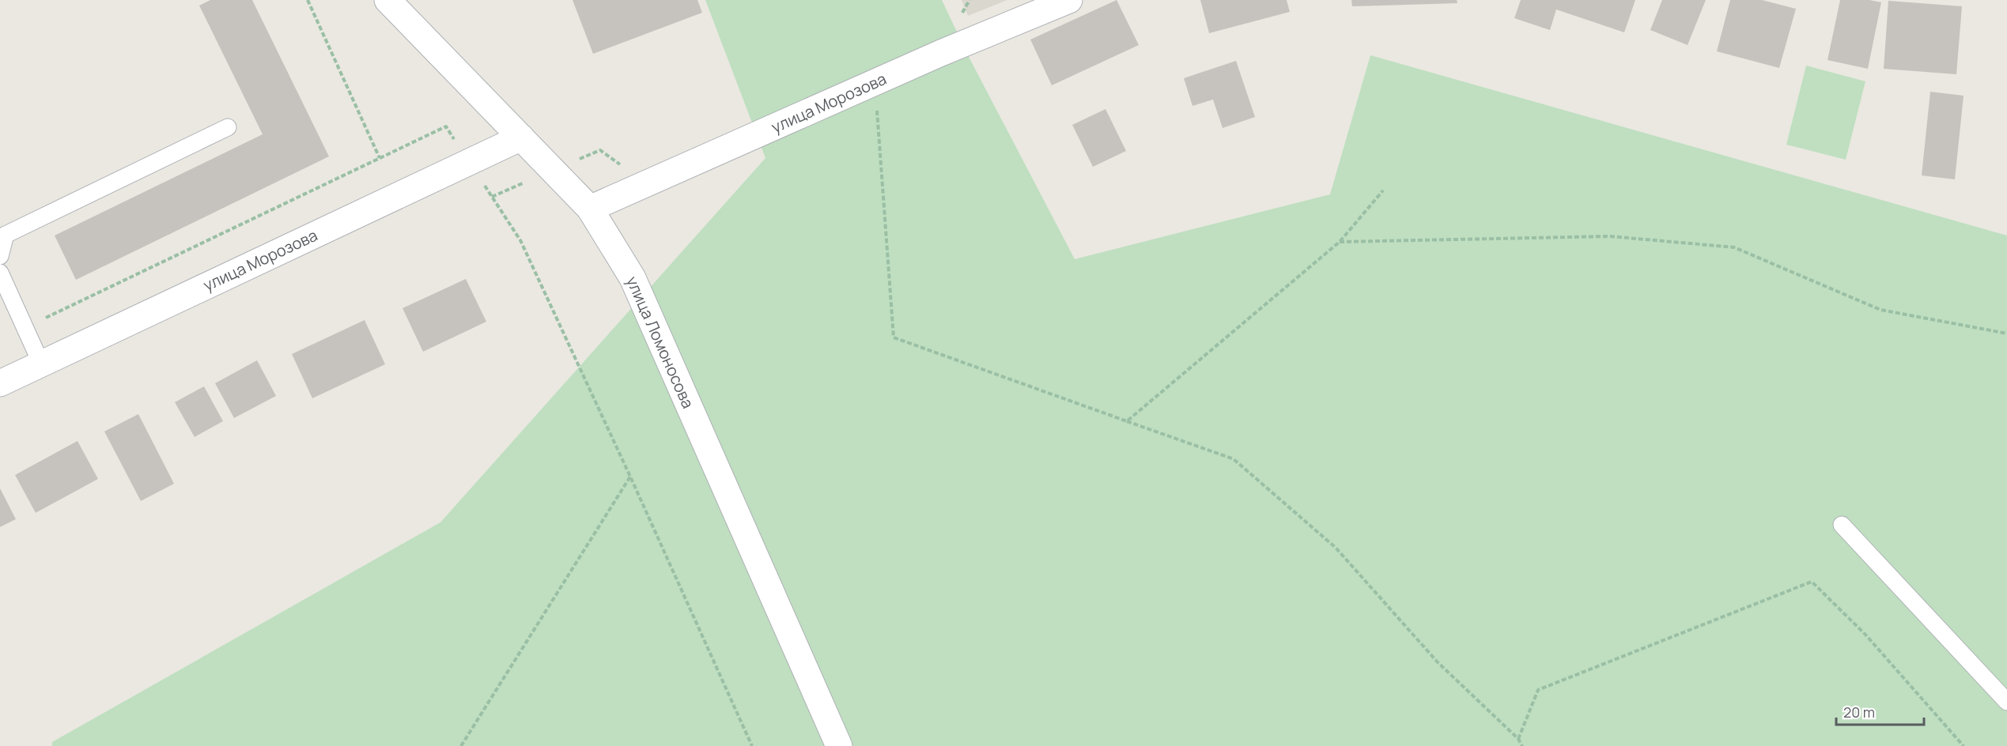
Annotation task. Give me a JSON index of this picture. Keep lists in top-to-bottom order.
{
  "streets": {
    "street": ["улица Морозова", "улица Ломоносова"]
  },
  "crossings": [
    ["улица Морозова", "улица Ломоносова"]
  ],
  "scale_bar": "20 m"
}
